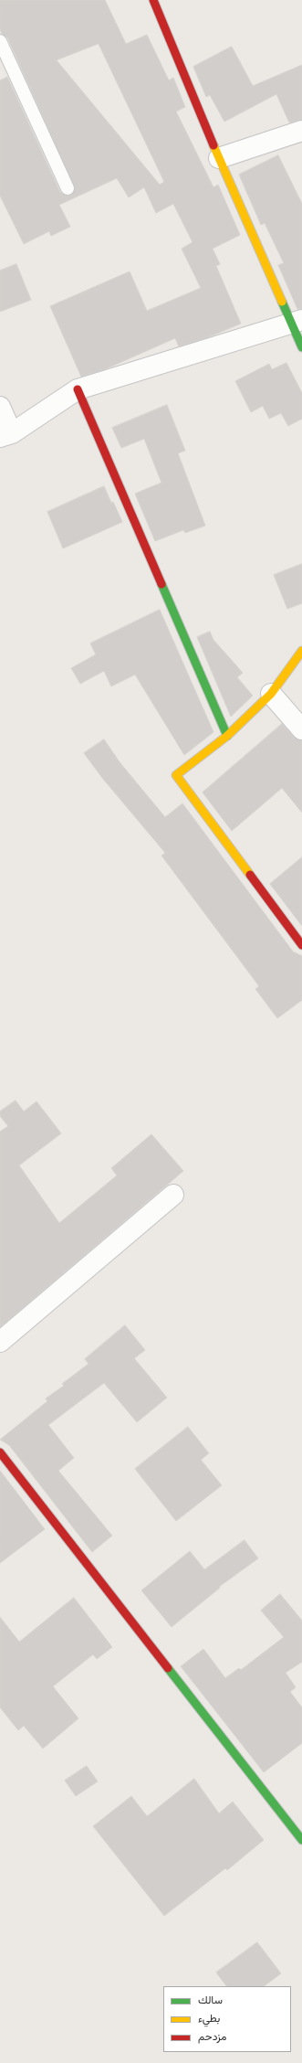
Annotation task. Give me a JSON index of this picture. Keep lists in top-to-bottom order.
{
  "legend": ["سالك", "بطيء", "مزدحم"]
}
